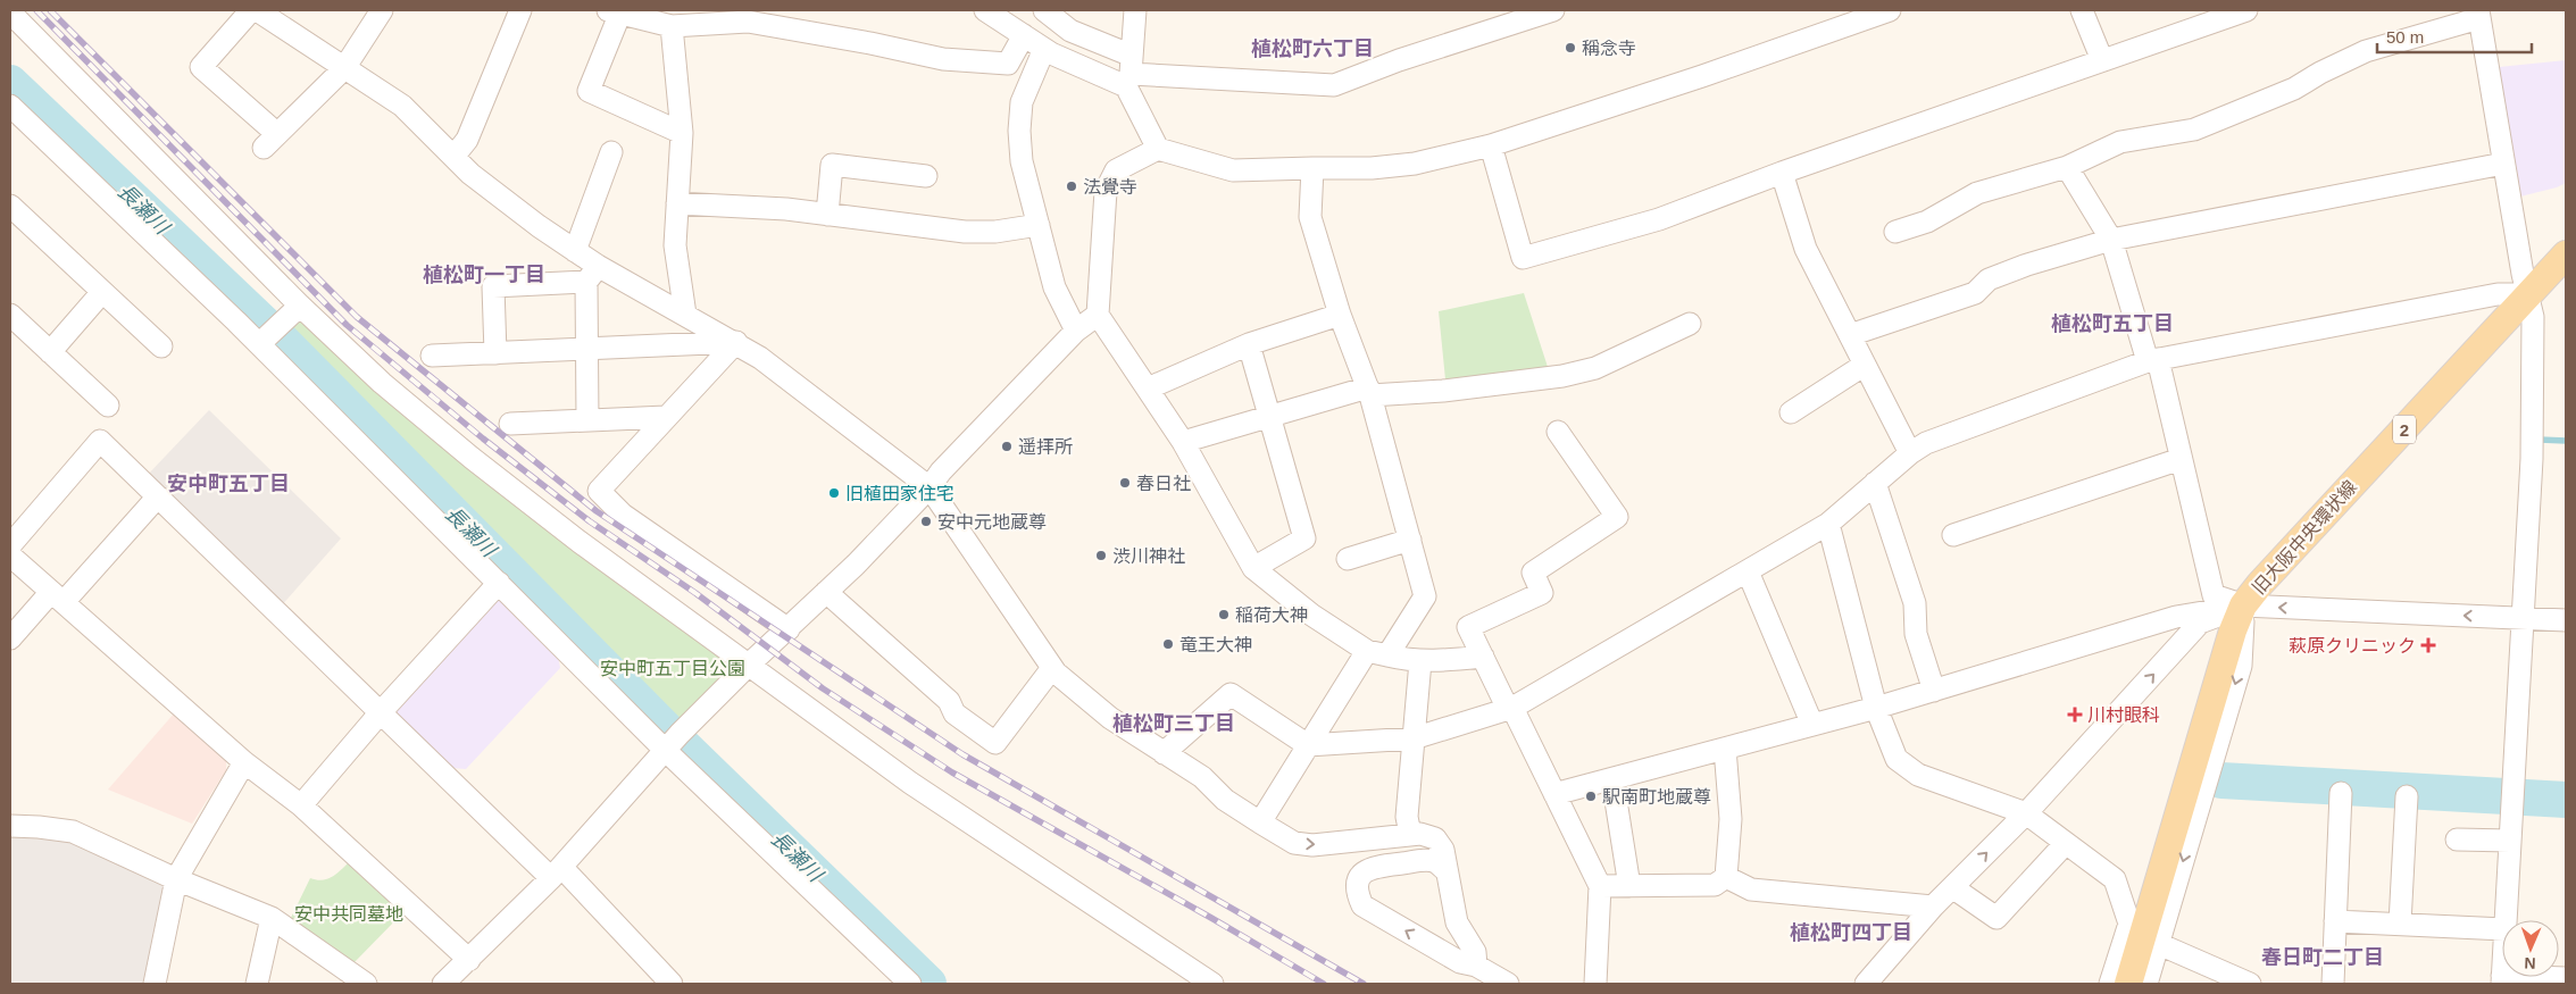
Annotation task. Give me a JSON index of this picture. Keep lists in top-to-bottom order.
{
  "streets": {
    "main road": ["2", "旧大阪中央環状線"]
  },
  "districts": [
    "植松町六丁目",
    "植松町一丁目",
    "植松町五丁目",
    "安中町五丁目",
    "植松町三丁目",
    "植松町四丁目",
    "春日町二丁目"
  ],
  "water": ["長瀬川"],
  "parks": ["安中町五丁目公園", "安中共同墓地"],
  "places": {
    "other": [
      "稱念寺",
      "法覺寺",
      "遥拝所",
      "春日社",
      "旧植田家住宅",
      "安中元地蔵尊",
      "渋川神社",
      "稲荷大神",
      "竜王大神",
      "駅南町地蔵尊"
    ],
    "health": ["萩原クリニック", "川村眼科"]
  },
  "scale_bar": "50 m",
  "north": "bottom"
}
